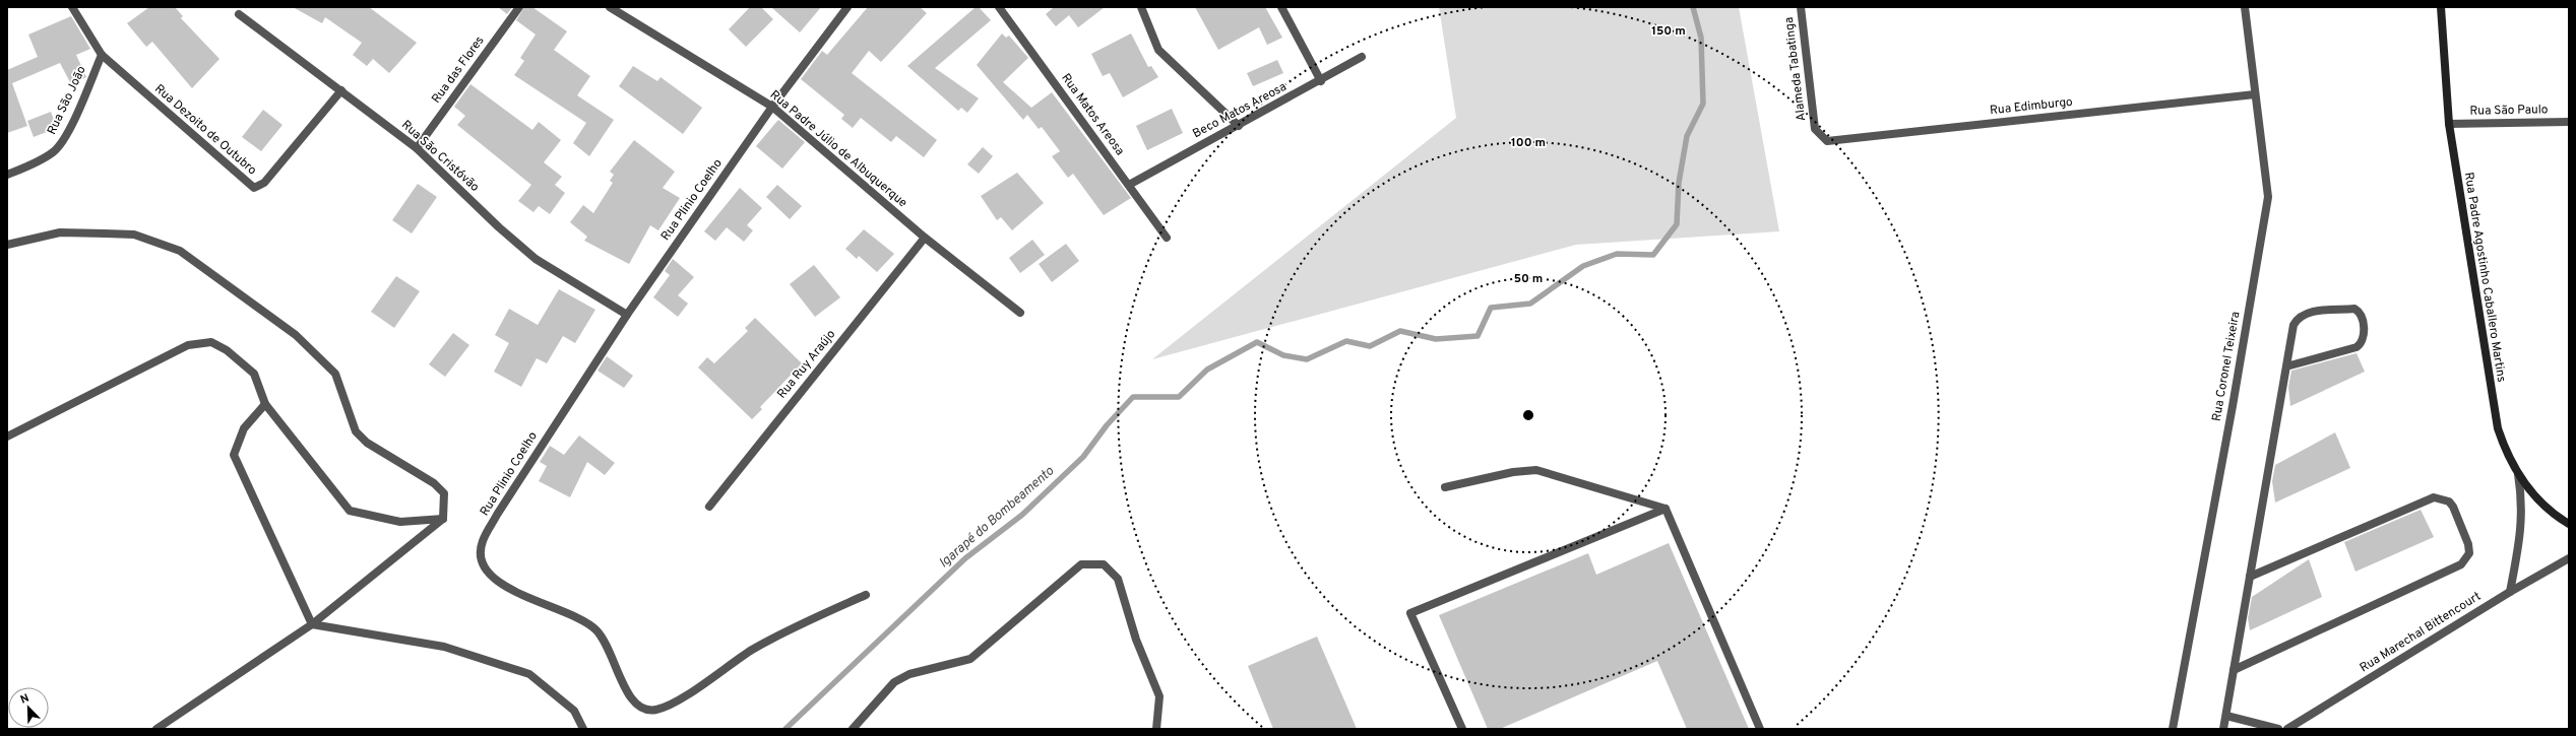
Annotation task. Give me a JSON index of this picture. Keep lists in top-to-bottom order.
{
  "streets": {
    "street": [
      "Alameda Tabatinga",
      "Rua das Flores",
      "Rua São João",
      "Rua Edimburgo",
      "Beco Matos Areosa",
      "Rua São Paulo",
      "Rua Matos Areosa",
      "Rua Dezoito de Outubro",
      "Rua Padre Júlio de Albuquerque",
      "Rua São Cristóvão",
      "Rua Plinio Coelho",
      "Rua Padre Agostinho Caballero Martins",
      "Rua Ruy Araújo",
      "Rua Coronel Teixeira",
      "Rua Marechal Bittencourt"
    ]
  },
  "crossings": [
    ["Alameda Tabatinga", "Rua Edimburgo"],
    ["Rua das Flores", "Rua São Cristóvão"],
    ["Rua São João", "Rua Dezoito de Outubro"],
    ["Rua Edimburgo", "Rua Coronel Teixeira"],
    ["Beco Matos Areosa", "Rua Matos Areosa"],
    ["Rua São Paulo", "Rua Padre Agostinho Caballero Martins"],
    ["Rua Dezoito de Outubro", "Rua São Cristóvão"],
    ["Rua Padre Júlio de Albuquerque", "Rua Plinio Coelho"],
    ["Rua Padre Júlio de Albuquerque", "Rua Ruy Araújo"],
    ["Rua São Cristóvão", "Rua Plinio Coelho"]
  ],
  "water": ["Igarapé do Bombeamento"],
  "north": "top left",
  "rings": ["150 m", "100 m", "50 m"]
}
